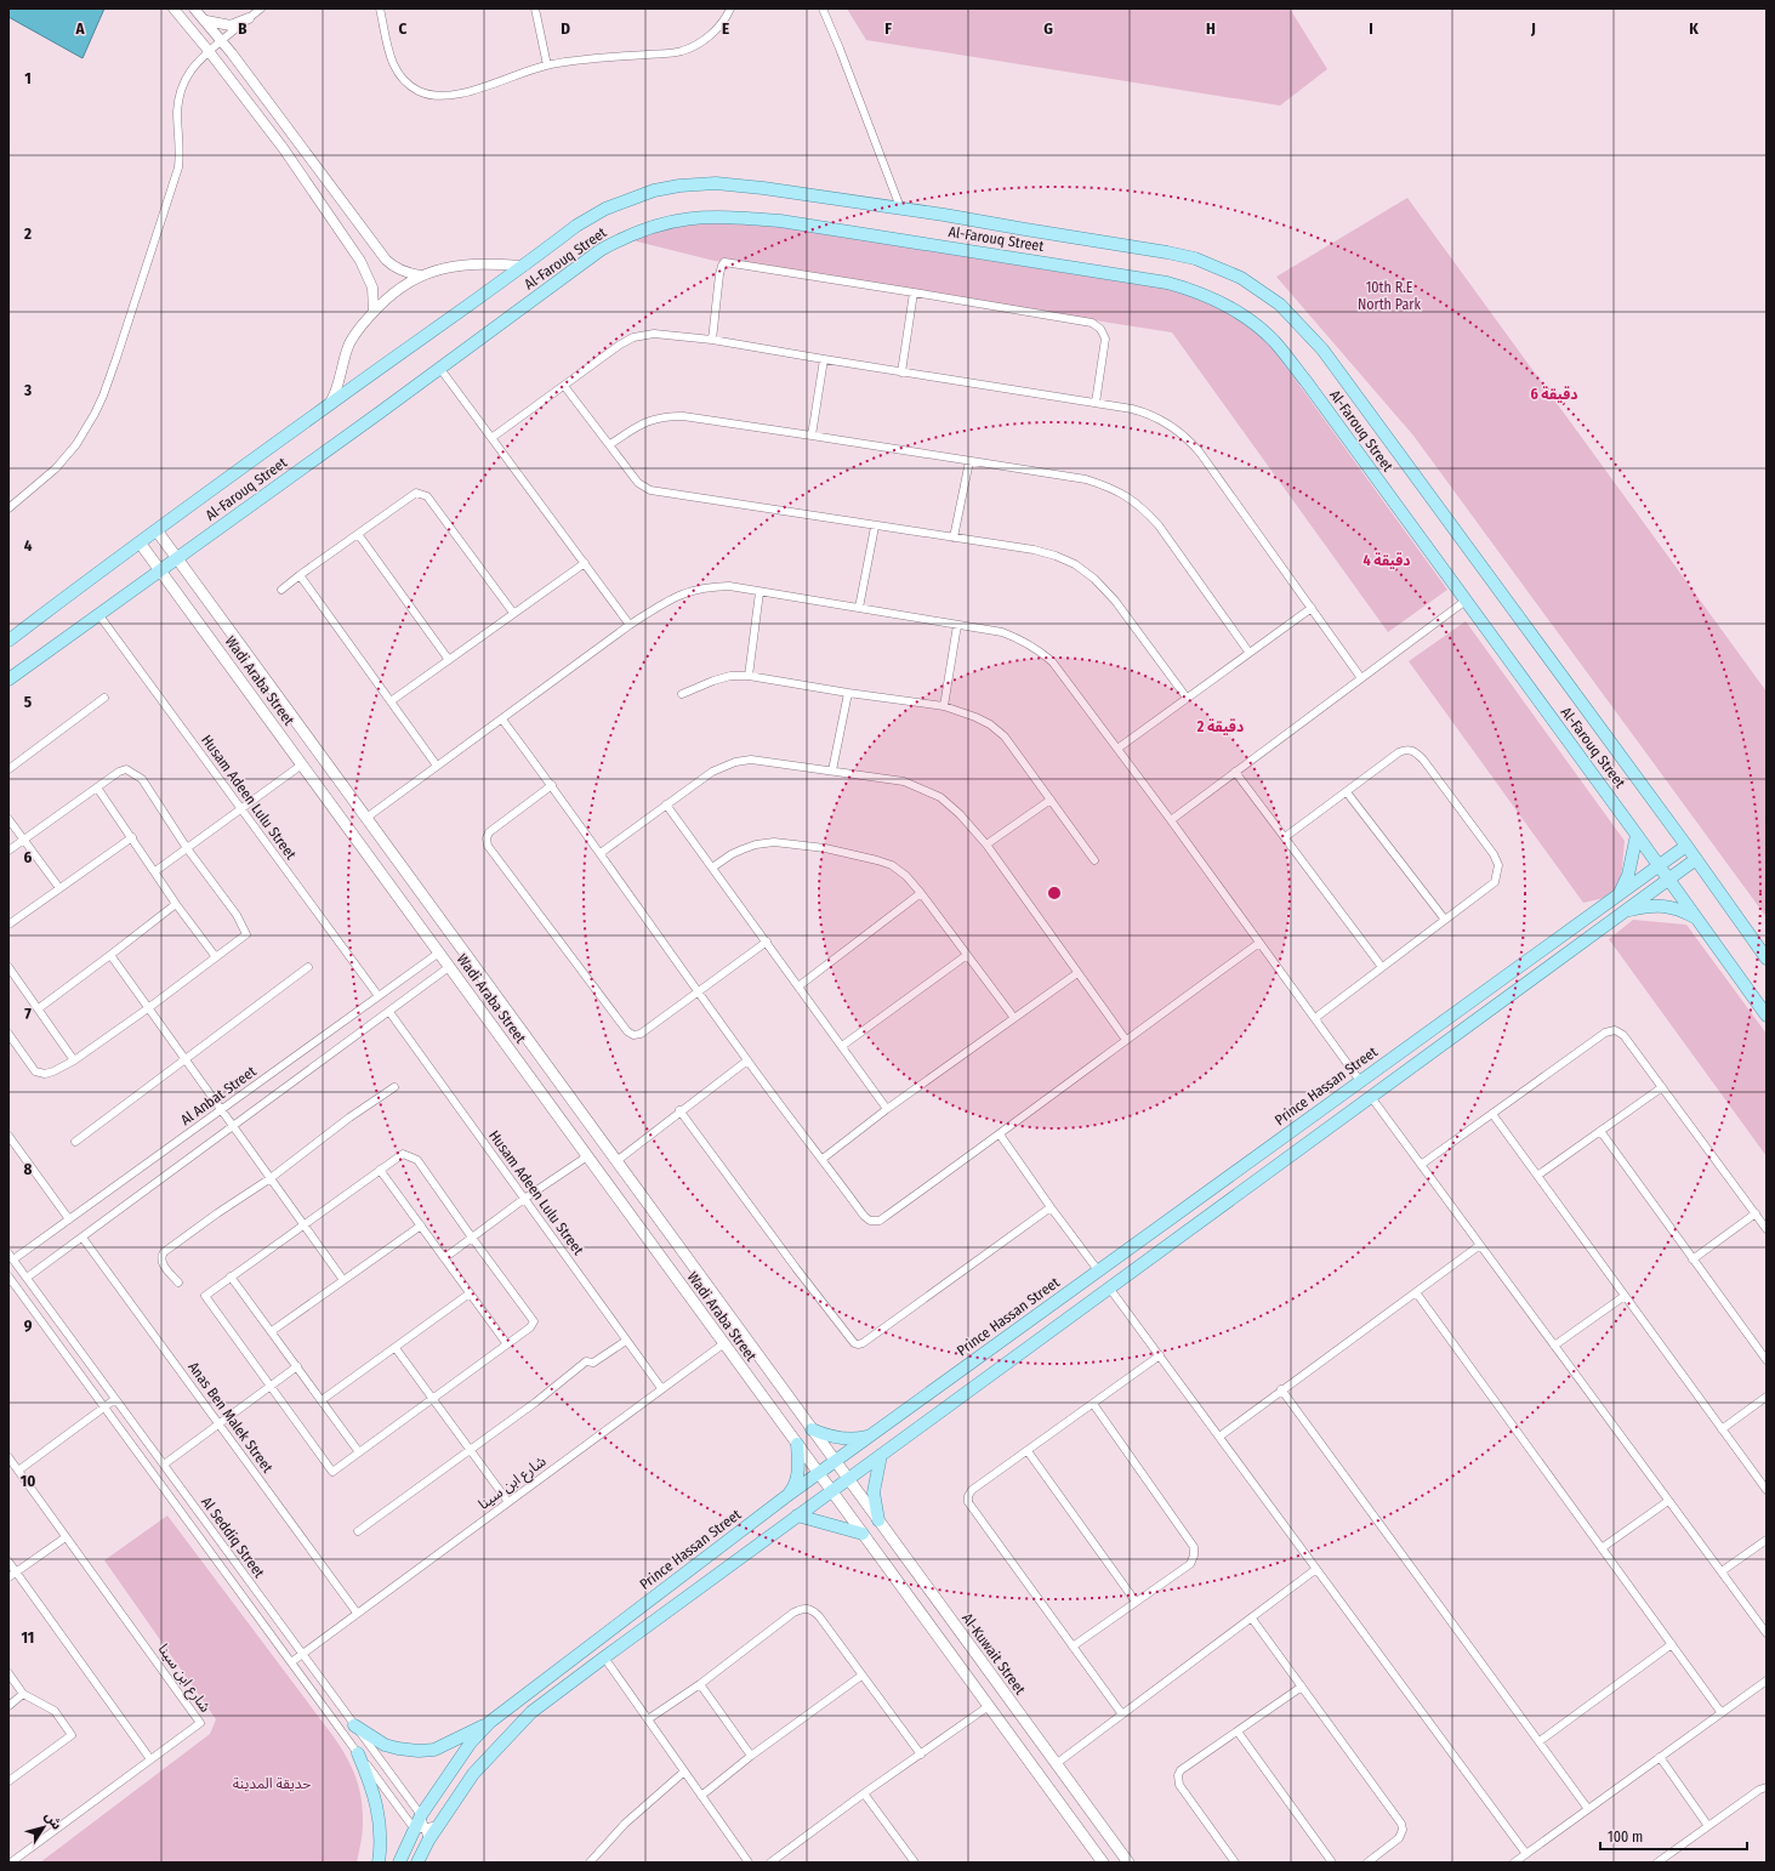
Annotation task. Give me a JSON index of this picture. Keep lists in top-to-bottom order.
{
  "streets": {
    "main road": [
      "Al-Farouq Street",
      "Wadi Araba Street",
      "Prince Hassan Street",
      "Al-Kuwait Street"
    ],
    "street": [
      "Husam Adeen Lulu Street",
      "Al Anbat Street",
      "Anas Ben Malek Street",
      "شارع ابن سينا",
      "Al Seddiq Street"
    ]
  },
  "crossings": [
    ["Al-Farouq Street", "Wadi Araba Street"],
    ["Al-Farouq Street", "Husam Adeen Lulu Street"],
    ["Al-Farouq Street", "Prince Hassan Street"],
    ["Wadi Araba Street", "Prince Hassan Street"],
    ["Wadi Araba Street", "Al Anbat Street"],
    ["Wadi Araba Street", "شارع ابن سينا"],
    ["Wadi Araba Street", "Al-Kuwait Street"],
    ["Husam Adeen Lulu Street", "Al Anbat Street"],
    ["Husam Adeen Lulu Street", "شارع ابن سينا"],
    ["Prince Hassan Street", "Al Seddiq Street"],
    ["Prince Hassan Street", "Al-Kuwait Street"],
    ["Al Anbat Street", "Al Seddiq Street"],
    ["Anas Ben Malek Street", "شارع ابن سينا"],
    ["شارع ابن سينا", "Al Seddiq Street"]
  ],
  "parks": ["10th R.E North Park", "حديقة المدينة"],
  "scale_bar": "100 m",
  "north": "top right",
  "grid": {
    "columns": [
      "A",
      "B",
      "C",
      "D",
      "E",
      "F",
      "G",
      "H",
      "I",
      "J",
      "K"
    ],
    "rows": [
      "1",
      "2",
      "3",
      "4",
      "5",
      "6",
      "7",
      "8",
      "9",
      "10",
      "11"
    ]
  },
  "rings": ["6 دقيقة", "4 دقيقة", "2 دقيقة"]
}
